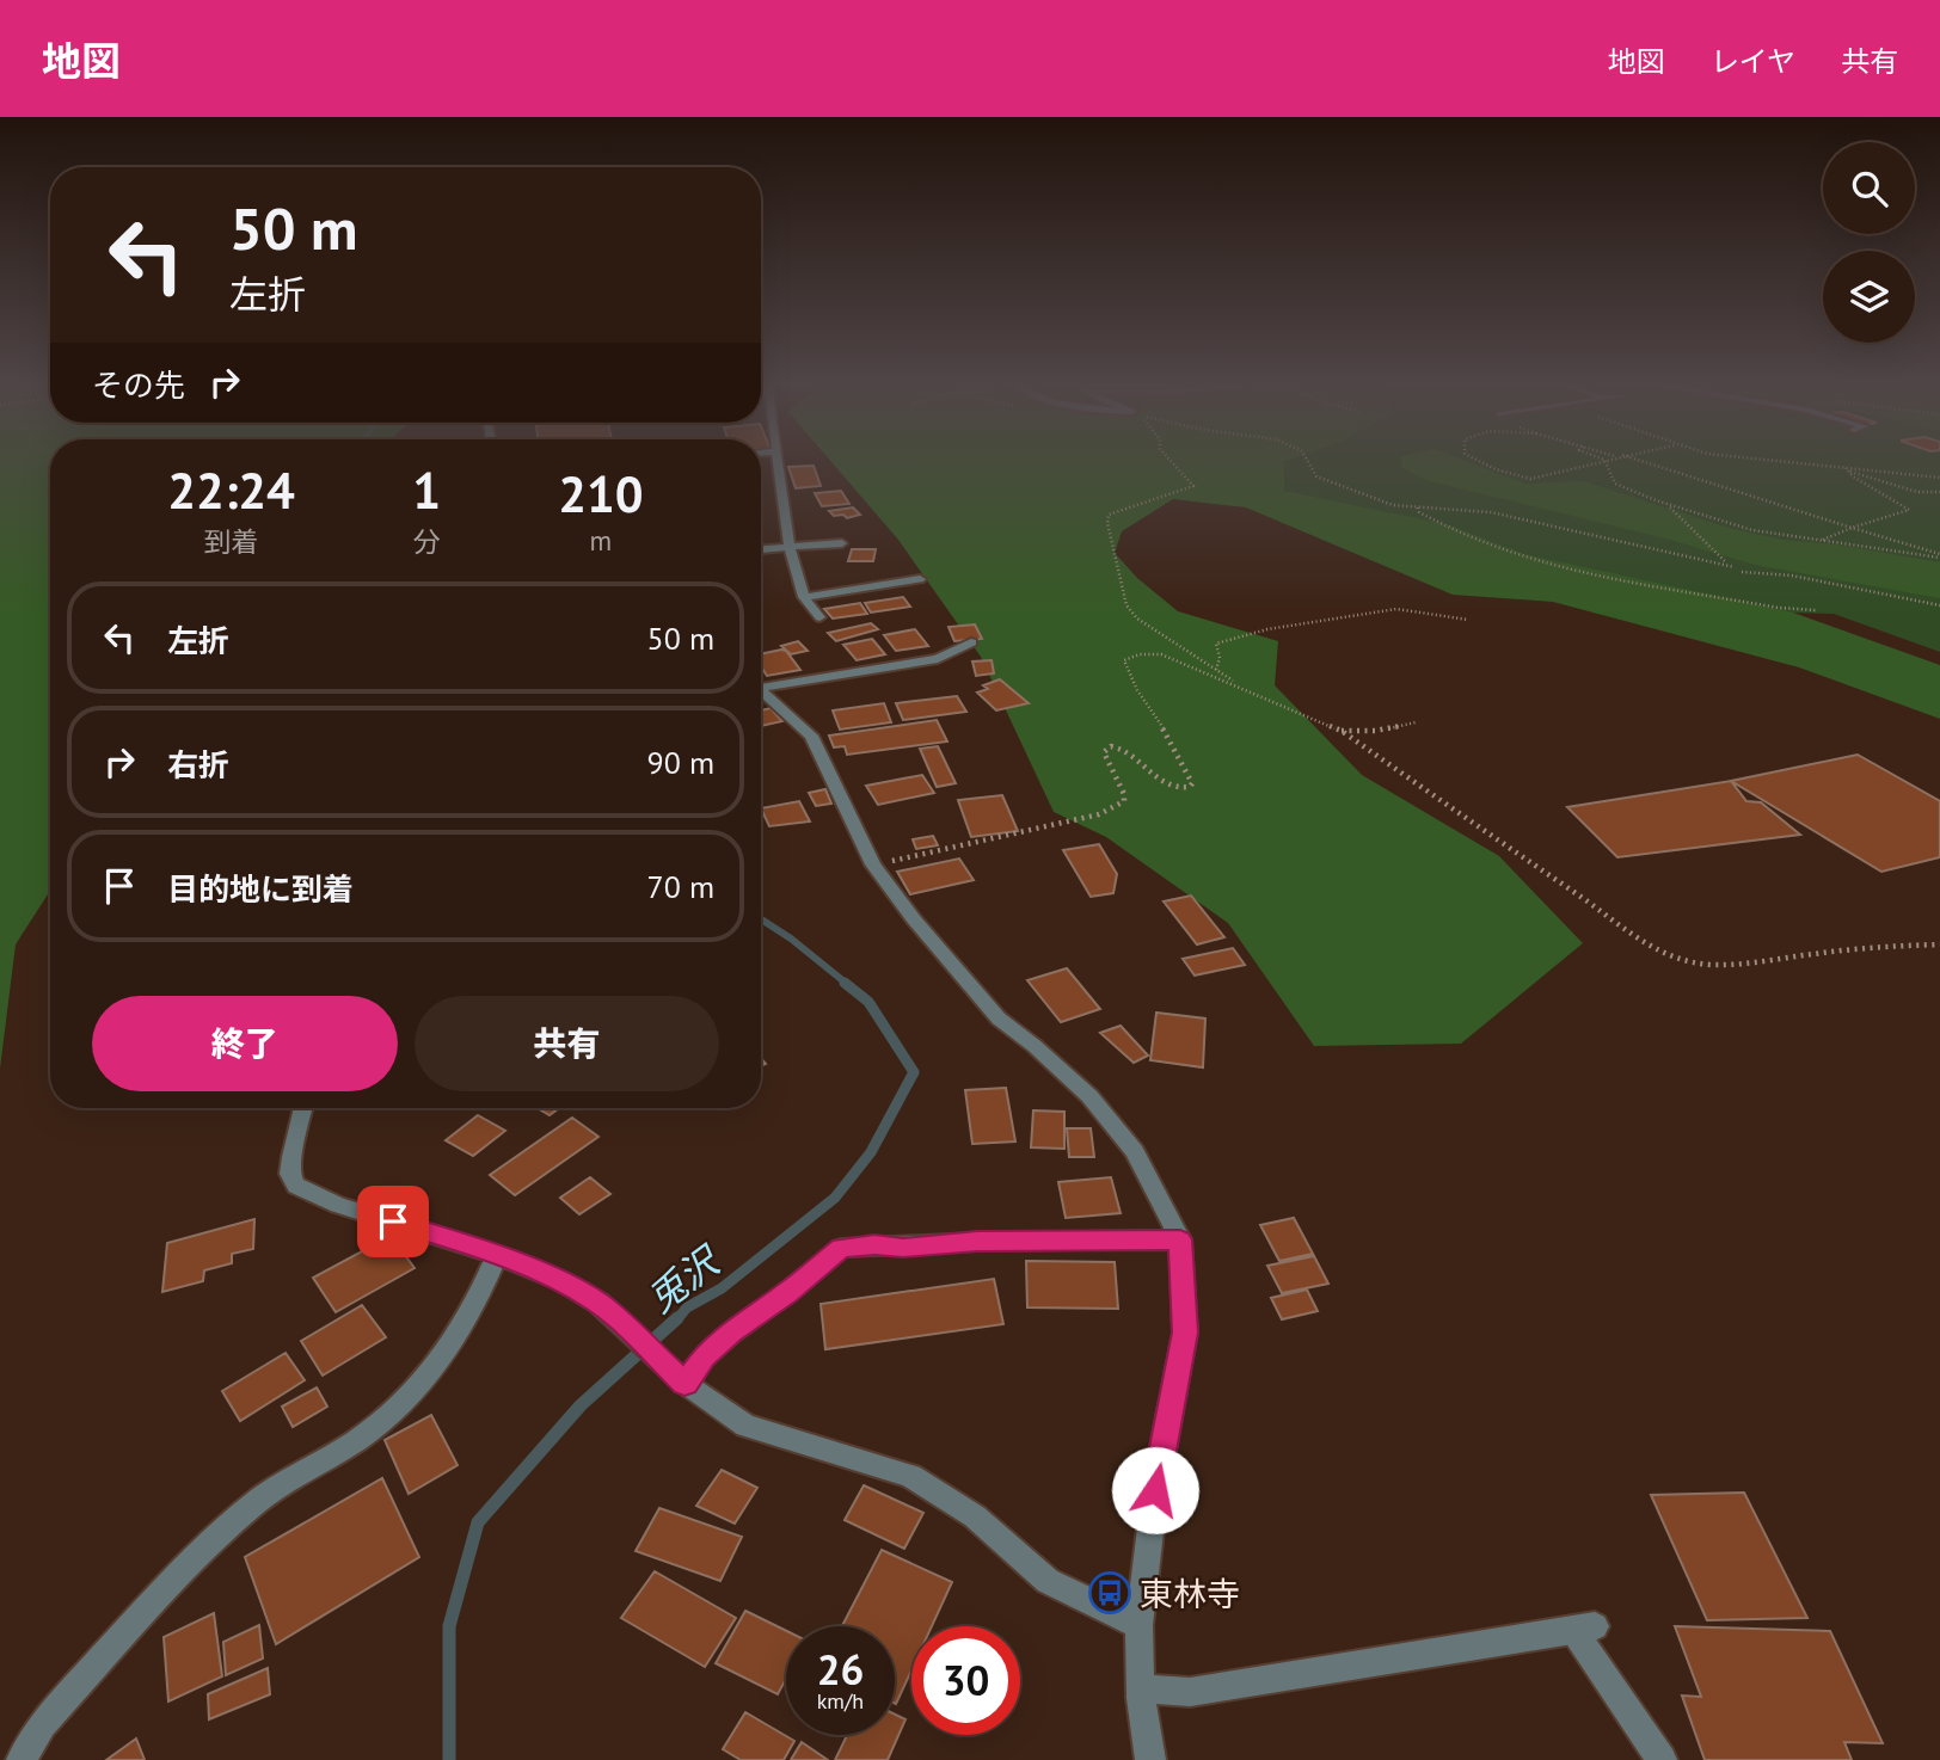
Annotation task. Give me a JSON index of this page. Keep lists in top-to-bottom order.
{
  "water": ["兎沢"],
  "places": {
    "bus stop": ["東林寺"]
  },
  "page": {
    "header": "地図",
    "nav": ["地図", "レイヤ", "共有"],
    "turn": ["50 m", "左折"],
    "then": "その先",
    "eta": [
      "22:24",
      "到着",
      "1",
      "分",
      "210",
      "m"
    ],
    "list": [
      {
        "name": "左折",
        "value": "50 m"
      },
      {
        "name": "右折",
        "value": "90 m"
      },
      {
        "name": "目的地に到着",
        "value": "70 m"
      }
    ],
    "buttons": ["終了", "共有"],
    "speed": "26 km/h",
    "limit": "30"
  }
}
